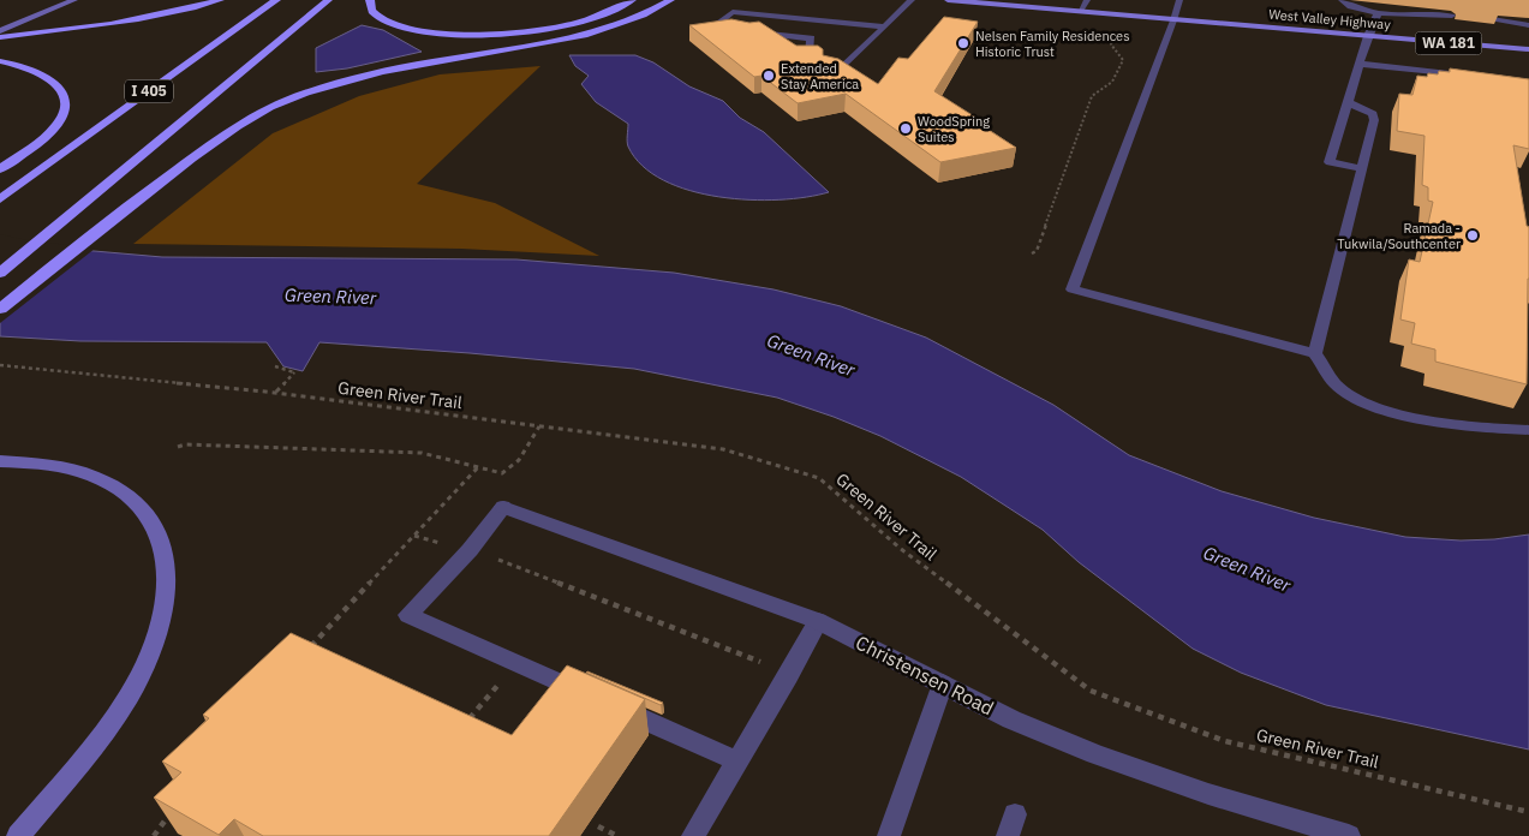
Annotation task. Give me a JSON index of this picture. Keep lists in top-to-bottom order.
{
  "streets": {
    "highway": ["I 405"],
    "main road": ["West Valley Highway", "WA 181"],
    "street": ["Christensen Road"],
    "path": ["Green River Trail"]
  },
  "water": ["Green River"],
  "places": [
    "Nelsen Family Residences Historic Trust",
    "Extended Stay America",
    "WoodSpring Suites",
    "Ramada - Tukwila/Southcenter"
  ]
}
